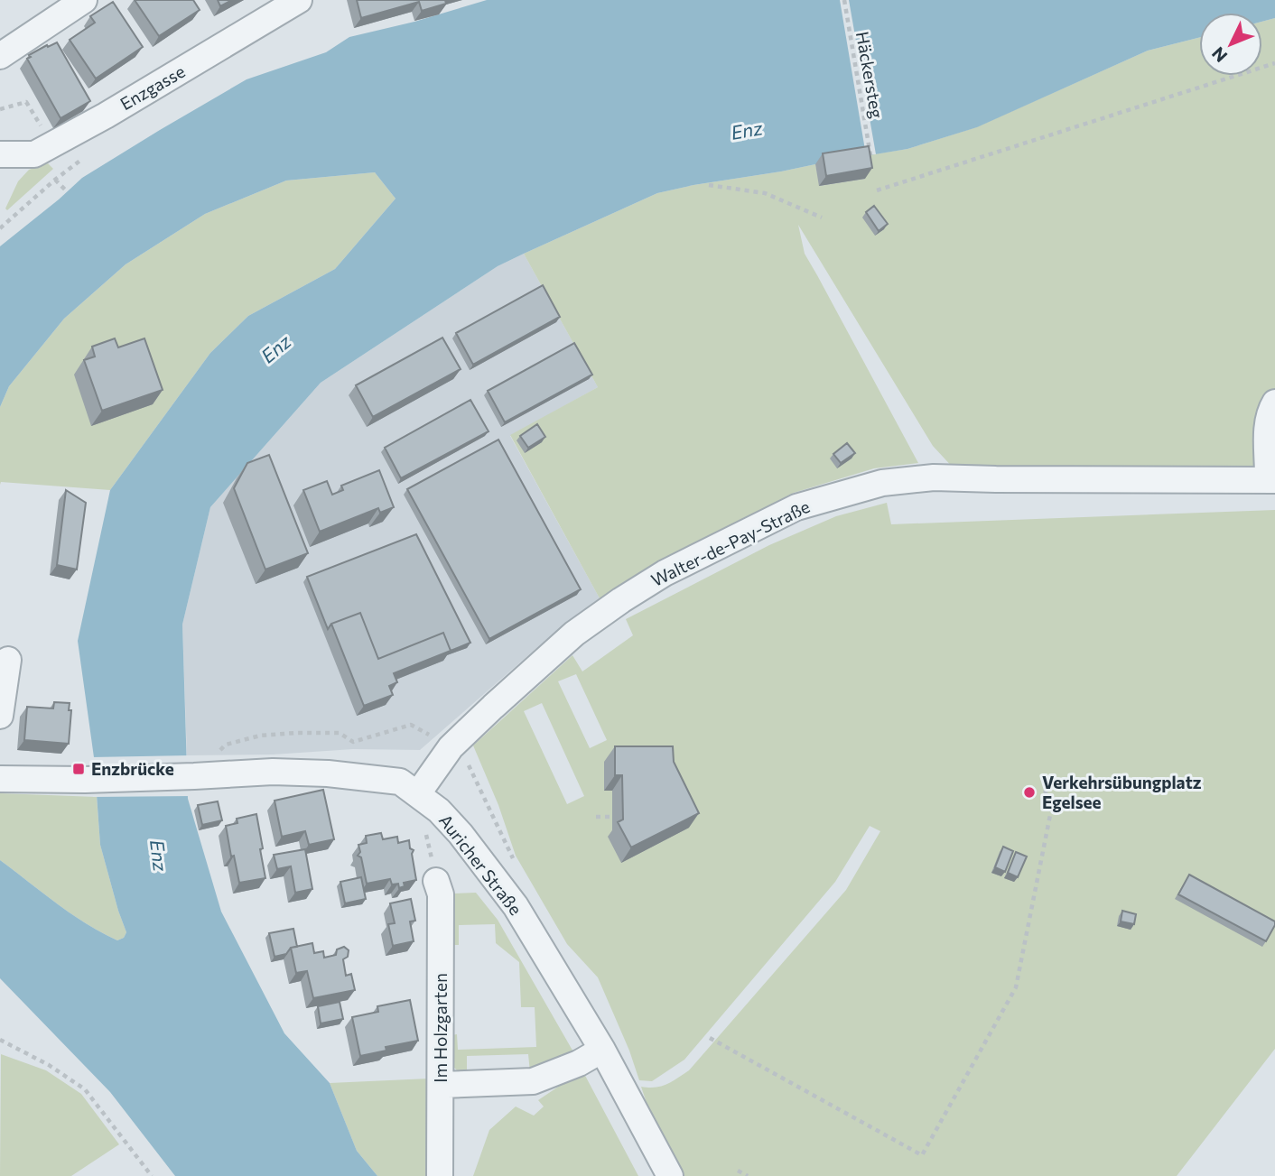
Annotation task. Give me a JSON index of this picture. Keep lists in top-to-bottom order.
{
  "streets": {
    "street": [
      "Enzgasse",
      "Walter-de-Pay-Straße",
      "Auricher Straße",
      "Im Holzgarten"
    ],
    "path": ["Häckersteg"]
  },
  "crossings": [
    ["Walter-de-Pay-Straße", "Auricher Straße"]
  ],
  "water": ["Enz"],
  "places": {
    "transit": ["Enzbrücke"],
    "other": ["Verkehrsübungplatz Egelsee"]
  },
  "north": "bottom left"
}
